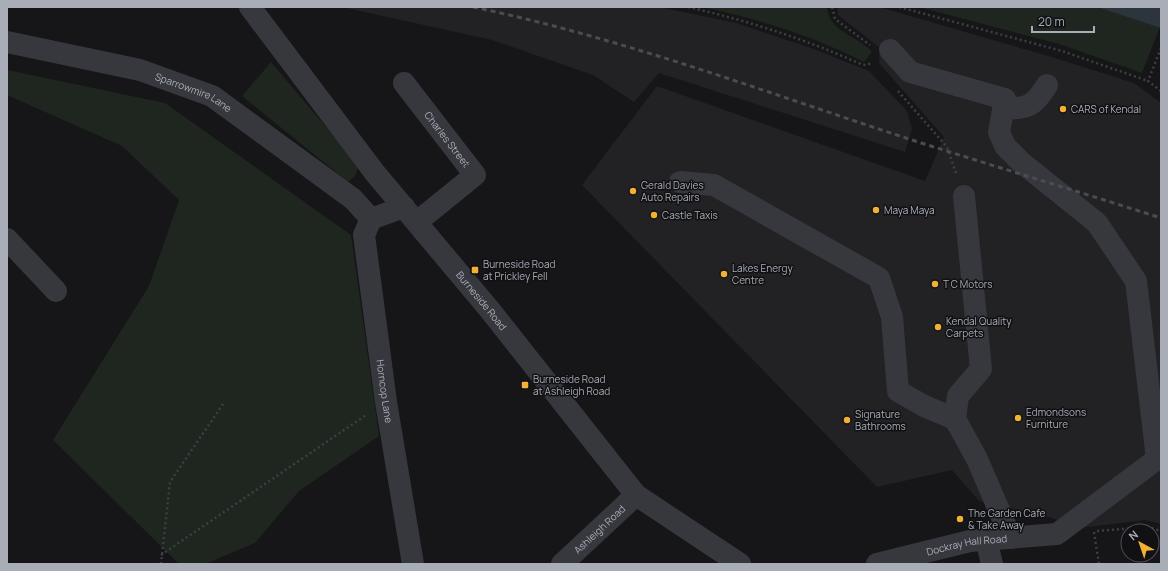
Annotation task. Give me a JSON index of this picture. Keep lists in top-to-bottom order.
{
  "streets": {
    "street": [
      "Sparrowmire Lane",
      "Charles Street",
      "Burneside Road",
      "Horncop Lane",
      "Ashleigh Road",
      "Dockray Hall Road"
    ]
  },
  "crossings": [
    ["Sparrowmire Lane", "Horncop Lane"],
    ["Charles Street", "Burneside Road"],
    ["Burneside Road", "Ashleigh Road"]
  ],
  "places": {
    "other": [
      "CARS of Kendal",
      "Gerald Davies Auto Repairs",
      "Maya Maya",
      "Castle Taxis",
      "Lakes Energy Centre",
      "T C Motors",
      "Kendal Quality Carpets",
      "Edmondsons Furniture",
      "Signature Bathrooms",
      "The Garden Cafe & Take Away"
    ],
    "transit": ["Burneside Road at Prickley Fell", "Burneside Road at Ashleigh Road"]
  },
  "scale_bar": "20 m",
  "north": "top left"
}
